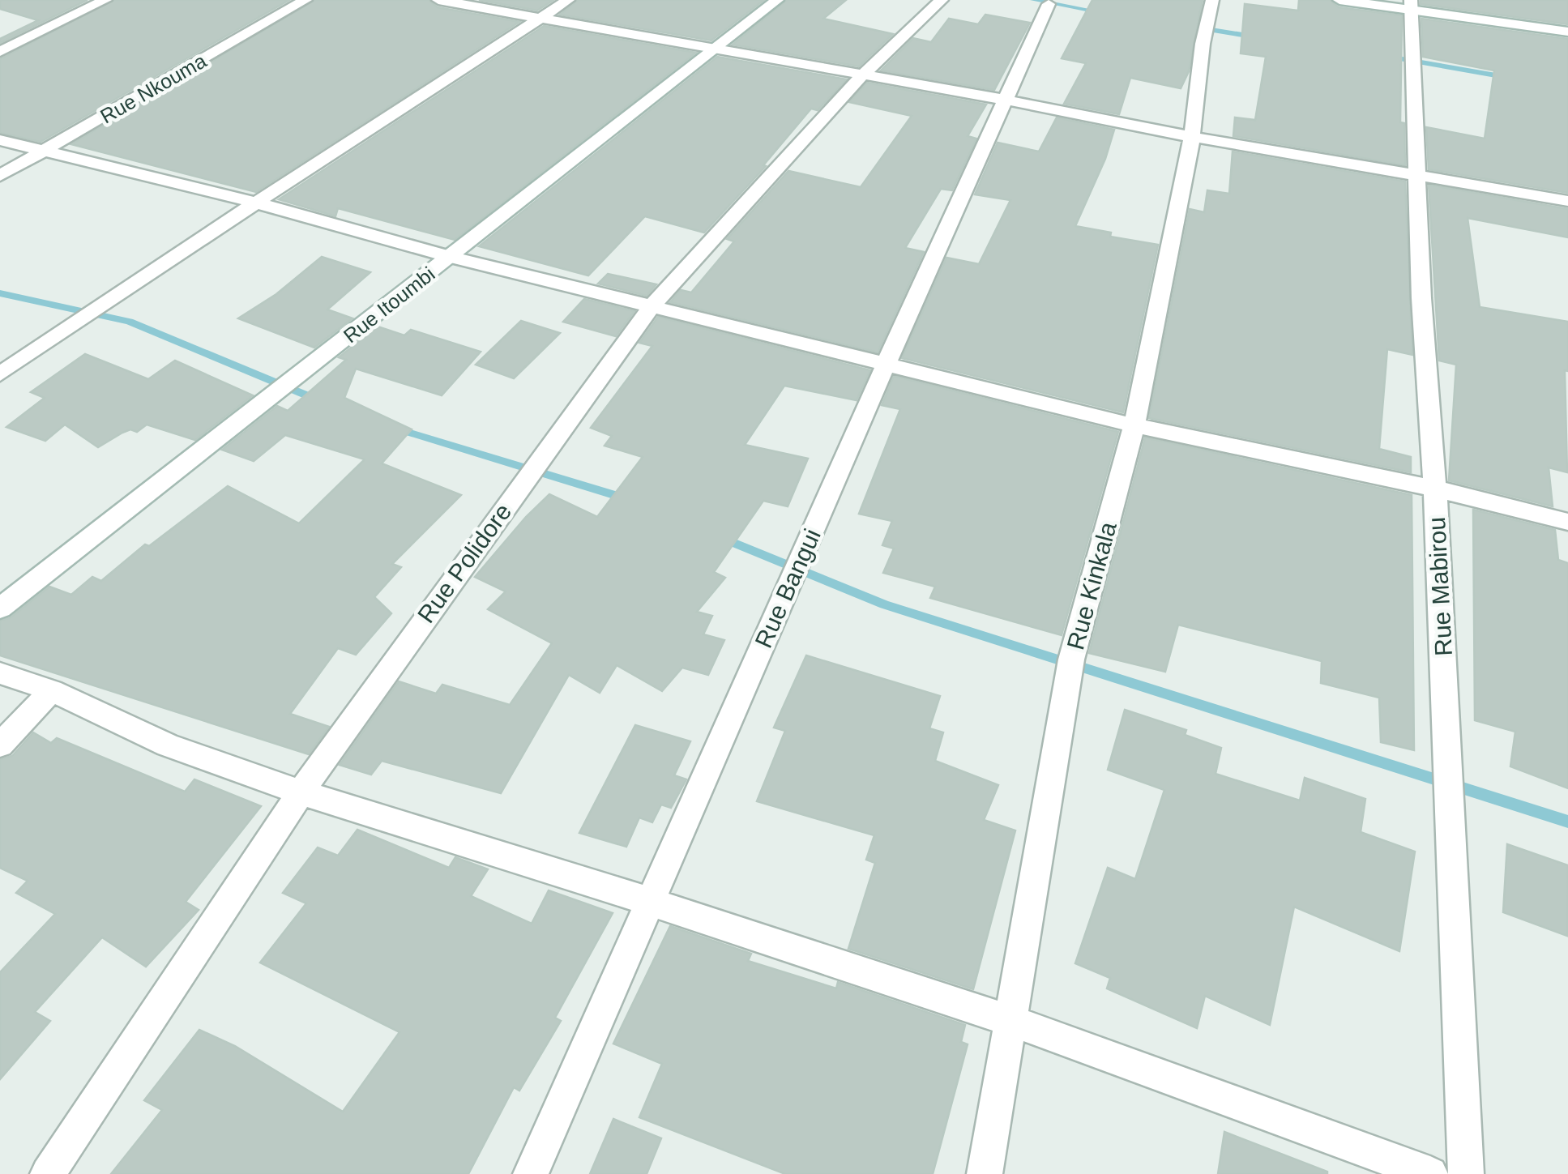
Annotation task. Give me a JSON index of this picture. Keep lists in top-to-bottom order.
{
  "streets": {
    "street": [
      "Rue Nkouma",
      "Rue Itoumbi",
      "Rue Polidore",
      "Rue Kinkala",
      "Rue Mabirou",
      "Rue Bangui"
    ]
  }
}
